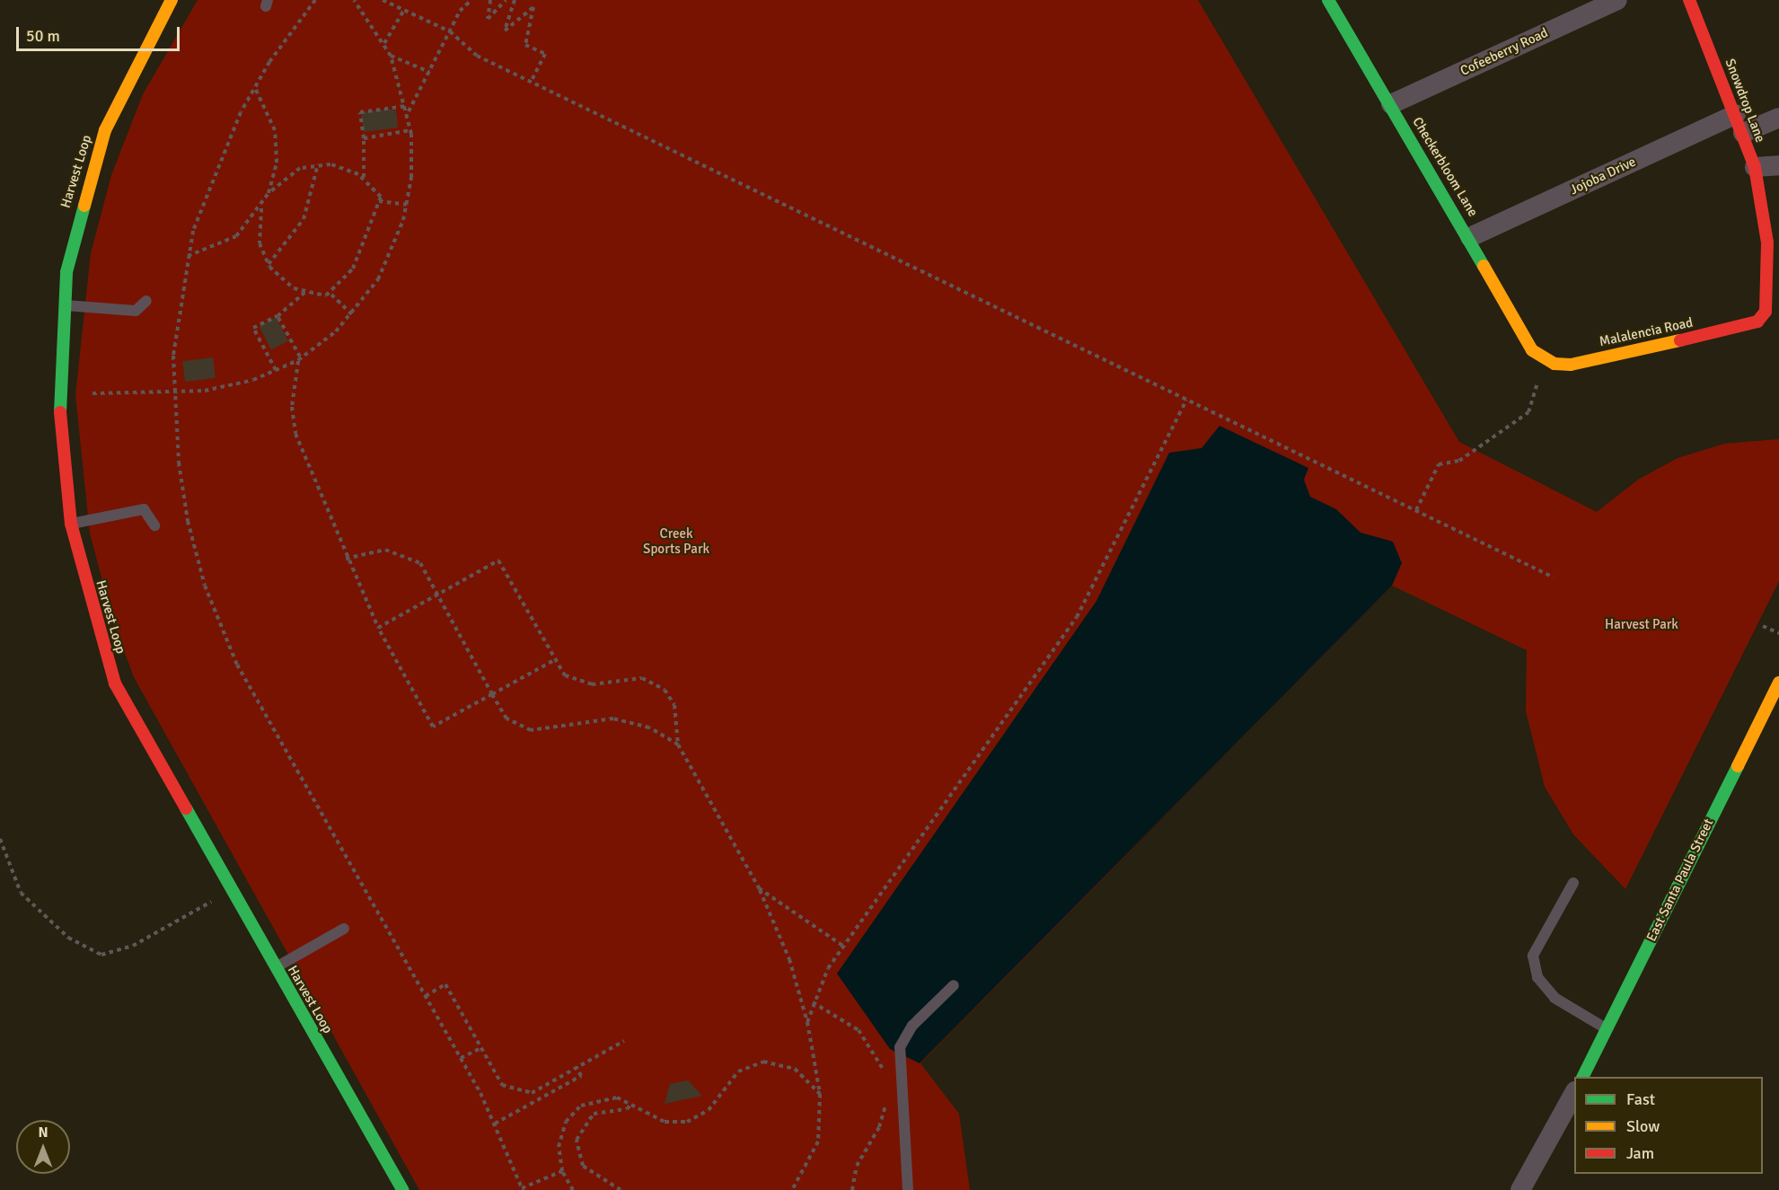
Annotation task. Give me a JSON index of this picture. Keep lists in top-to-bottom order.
{
  "streets": {
    "street": [
      "Cofeeberry Road",
      "Snowdrop Lane",
      "Checkerbloom Lane",
      "Harvest Loop",
      "Jojoba Drive",
      "Malalencia Road",
      "East Santa Paula Street"
    ]
  },
  "crossings": [
    ["Cofeeberry Road", "Checkerbloom Lane"],
    ["Snowdrop Lane", "Jojoba Drive"],
    ["Snowdrop Lane", "Malalencia Road"],
    ["Checkerbloom Lane", "Jojoba Drive"],
    ["Checkerbloom Lane", "Malalencia Road"]
  ],
  "parks": ["Creek Sports Park", "Harvest Park"],
  "legend": ["Fast", "Slow", "Jam"],
  "scale_bar": "50 m",
  "north": "top"
}
